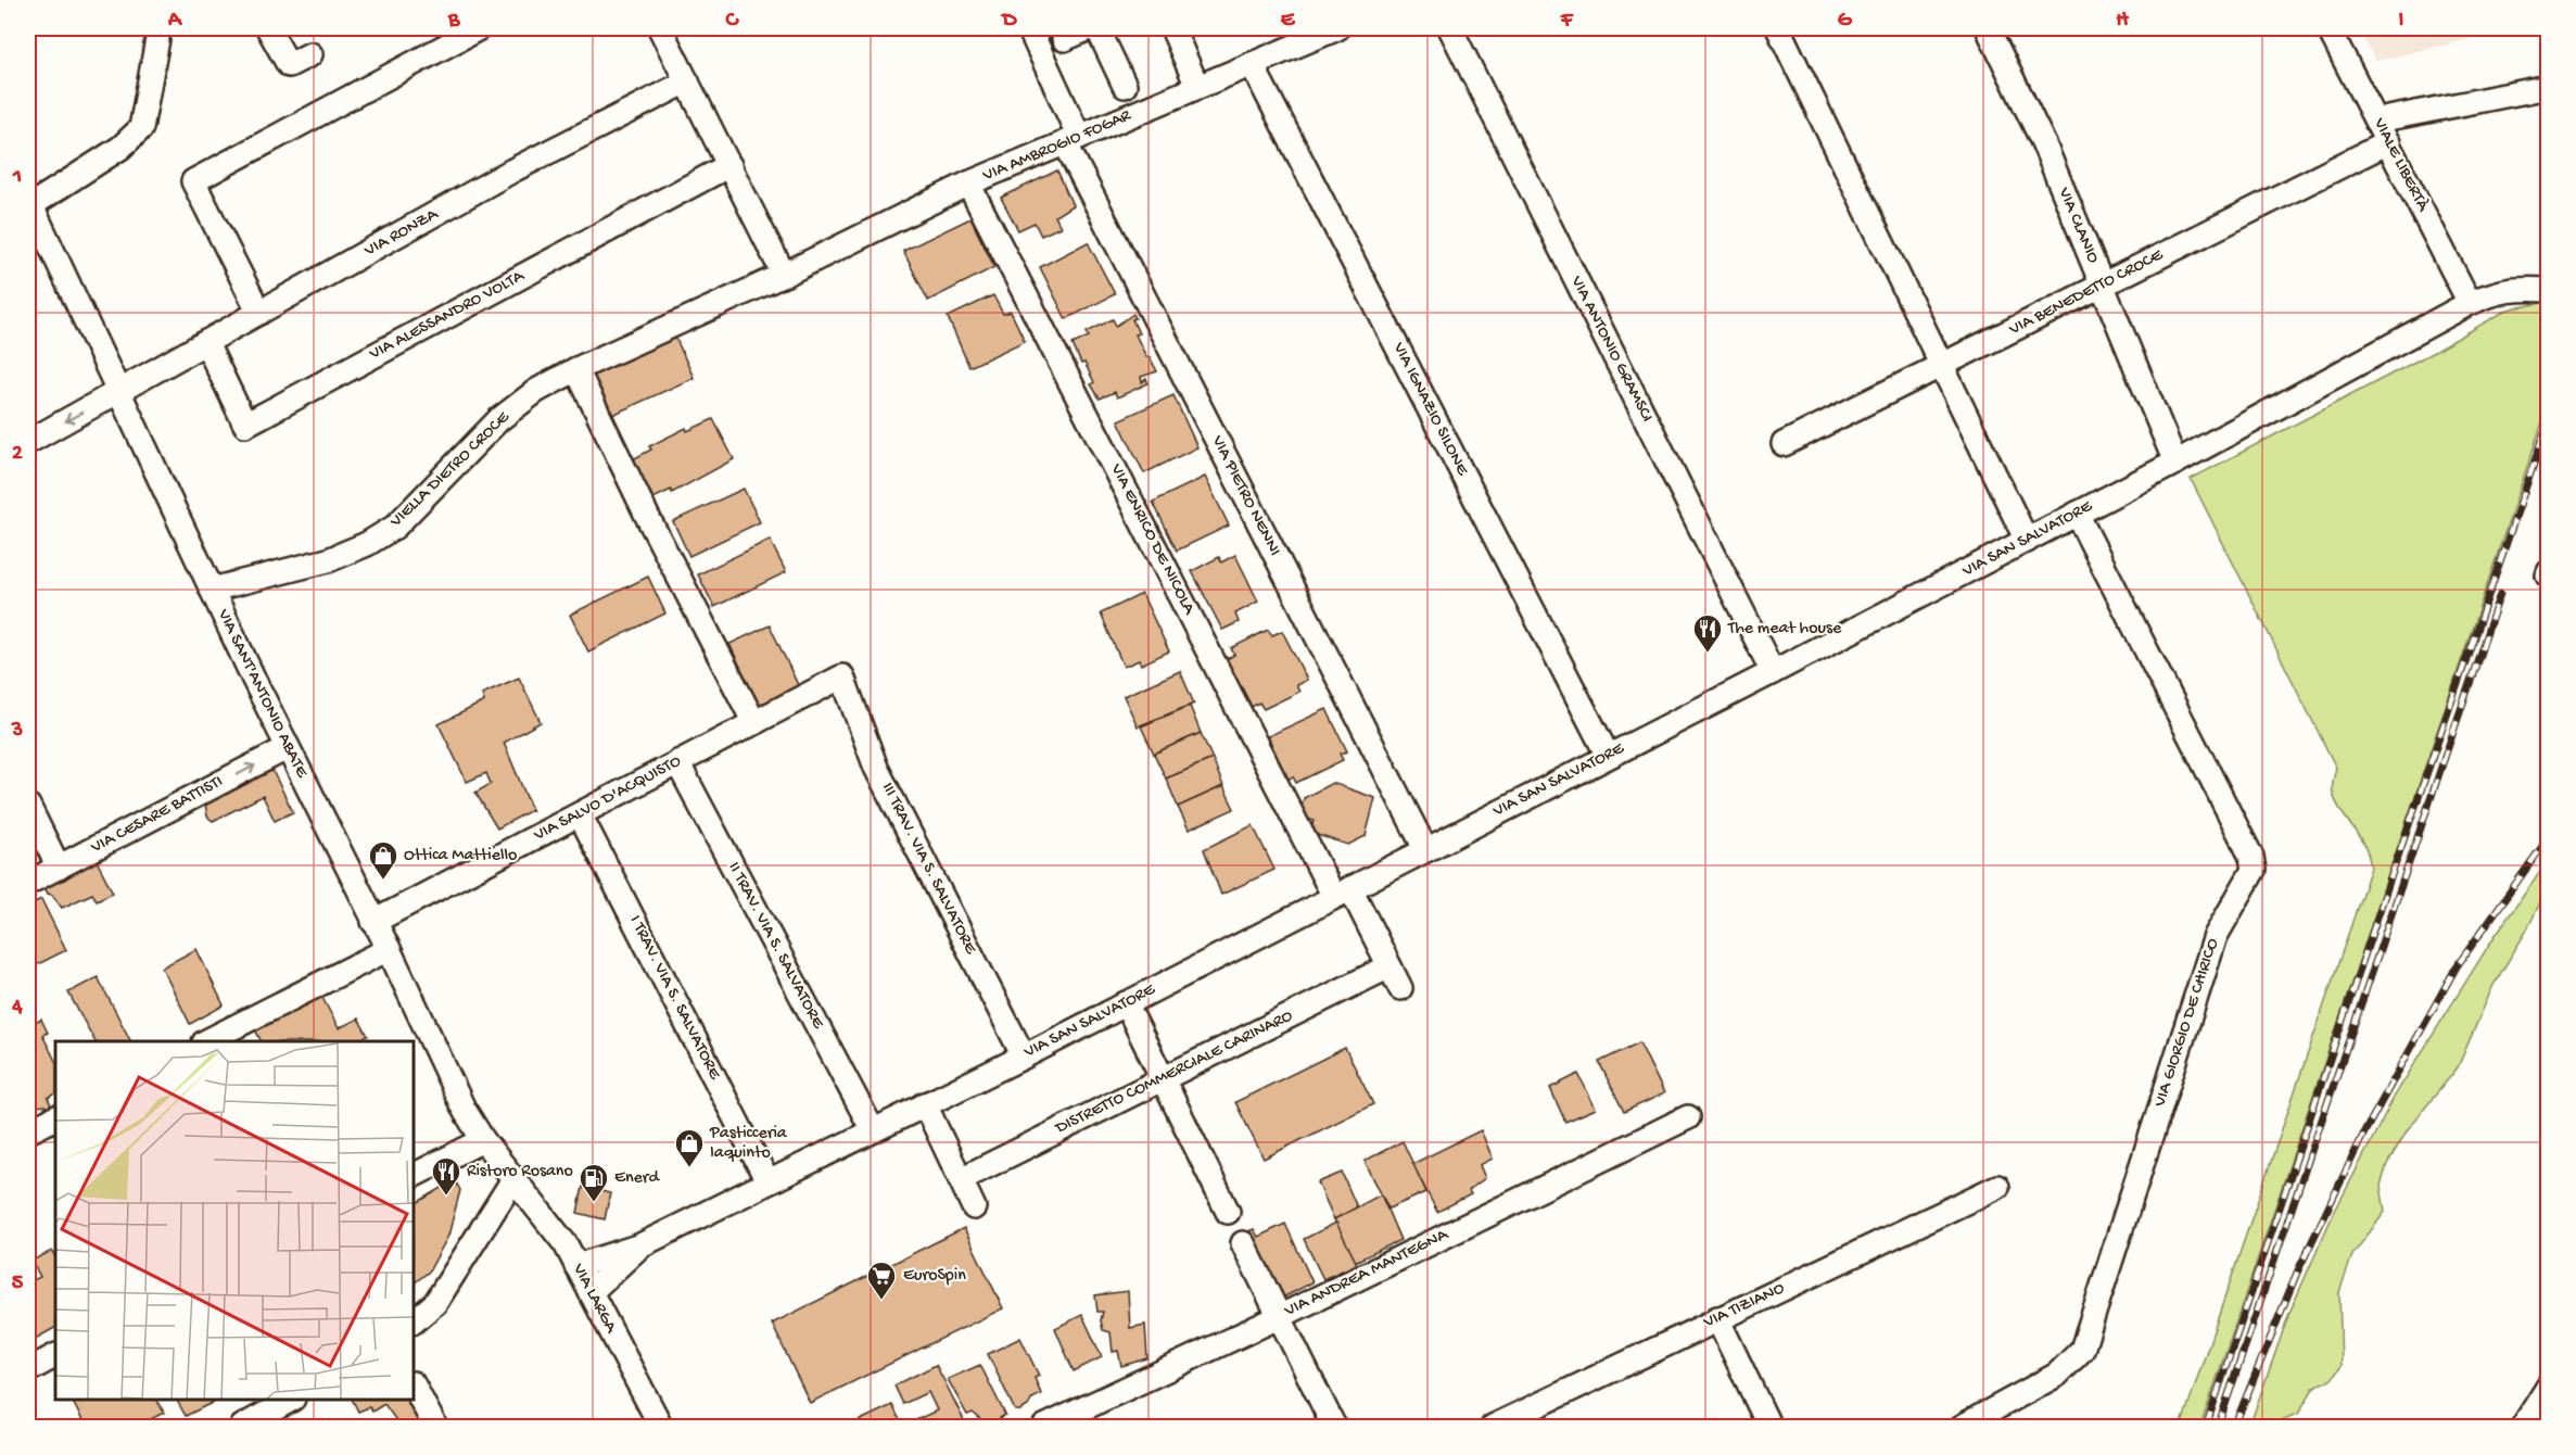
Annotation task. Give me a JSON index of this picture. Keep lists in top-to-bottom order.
{
  "streets": {
    "street": [
      "VIA AMBROGIO FOGAR",
      "VIALE LIBERTÀ",
      "VIA CLANIO",
      "VIA RONZA",
      "VIA BENEDETTO CROCE",
      "VIA ALESSANDRO VOLTA",
      "VIA ANTONIO GRAMSCI",
      "VIA IGNAZIO SILONE",
      "VIELLA DIETRO CROCE",
      "VIA PIETRO NENNI",
      "VIA ENRICO DE NICOLA",
      "VIA SAN SALVATORE",
      "VIA SANT'ANTONIO ABATE",
      "VIA SALVO D'ACQUISTO",
      "VIA CESARE BATTISTI",
      "III TRAV. VIA S. SALVATORE",
      "II TRAV. VIA S. SALVATORE",
      "I TRAV. VIA S. SALVATORE",
      "VIA GIORGIO DE CHIRICO",
      "DISTRETTO COMMERCIALE CARINARO",
      "VIA ANDREA MANTEGNA",
      "VIA LARGA",
      "VIA TIZIANO"
    ]
  },
  "crossings": [
    ["VIA AMBROGIO FOGAR", "VIA IGNAZIO SILONE"],
    ["VIA AMBROGIO FOGAR", "VIELLA DIETRO CROCE"],
    ["VIA AMBROGIO FOGAR", "VIA PIETRO NENNI"],
    ["VIA AMBROGIO FOGAR", "VIA ENRICO DE NICOLA"],
    ["VIALE LIBERTÀ", "VIA BENEDETTO CROCE"],
    ["VIALE LIBERTÀ", "VIA SAN SALVATORE"],
    ["VIA CLANIO", "VIA BENEDETTO CROCE"],
    ["VIA CLANIO", "VIA SAN SALVATORE"],
    ["VIA RONZA", "VIA ALESSANDRO VOLTA"],
    ["VIA RONZA", "VIA SANT'ANTONIO ABATE"],
    ["VIA ANTONIO GRAMSCI", "VIA SAN SALVATORE"],
    ["VIA IGNAZIO SILONE", "VIA SAN SALVATORE"],
    ["VIELLA DIETRO CROCE", "VIA SANT'ANTONIO ABATE"],
    ["VIA PIETRO NENNI", "VIA SAN SALVATORE"],
    ["VIA ENRICO DE NICOLA", "VIA SAN SALVATORE"],
    ["VIA ENRICO DE NICOLA", "DISTRETTO COMMERCIALE CARINARO"],
    ["VIA SAN SALVATORE", "III TRAV. VIA S. SALVATORE"],
    ["VIA SAN SALVATORE", "II TRAV. VIA S. SALVATORE"],
    ["VIA SAN SALVATORE", "I TRAV. VIA S. SALVATORE"],
    ["VIA SAN SALVATORE", "VIA GIORGIO DE CHIRICO"],
    ["VIA SAN SALVATORE", "VIA LARGA"],
    ["VIA SANT'ANTONIO ABATE", "VIA SALVO D'ACQUISTO"],
    ["VIA SANT'ANTONIO ABATE", "VIA CESARE BATTISTI"],
    ["VIA SANT'ANTONIO ABATE", "VIA LARGA"],
    ["VIA SALVO D'ACQUISTO", "III TRAV. VIA S. SALVATORE"],
    ["VIA SALVO D'ACQUISTO", "II TRAV. VIA S. SALVATORE"],
    ["VIA SALVO D'ACQUISTO", "I TRAV. VIA S. SALVATORE"]
  ],
  "one_way": ["VIA CESARE BATTISTI"],
  "places": {
    "restaurant": ["The meat house", "Ristoro Rosano"],
    "shop": ["Ottica Mattiello", "Pasticceria Iaquinto"],
    "fuel station": ["Enerd"],
    "supermarket": ["EuroSpin"]
  },
  "grid": {
    "columns": [
      "A",
      "B",
      "C",
      "D",
      "E",
      "F",
      "G",
      "H",
      "I"
    ],
    "rows": [
      "1",
      "2",
      "3",
      "4",
      "5"
    ]
  }
}
